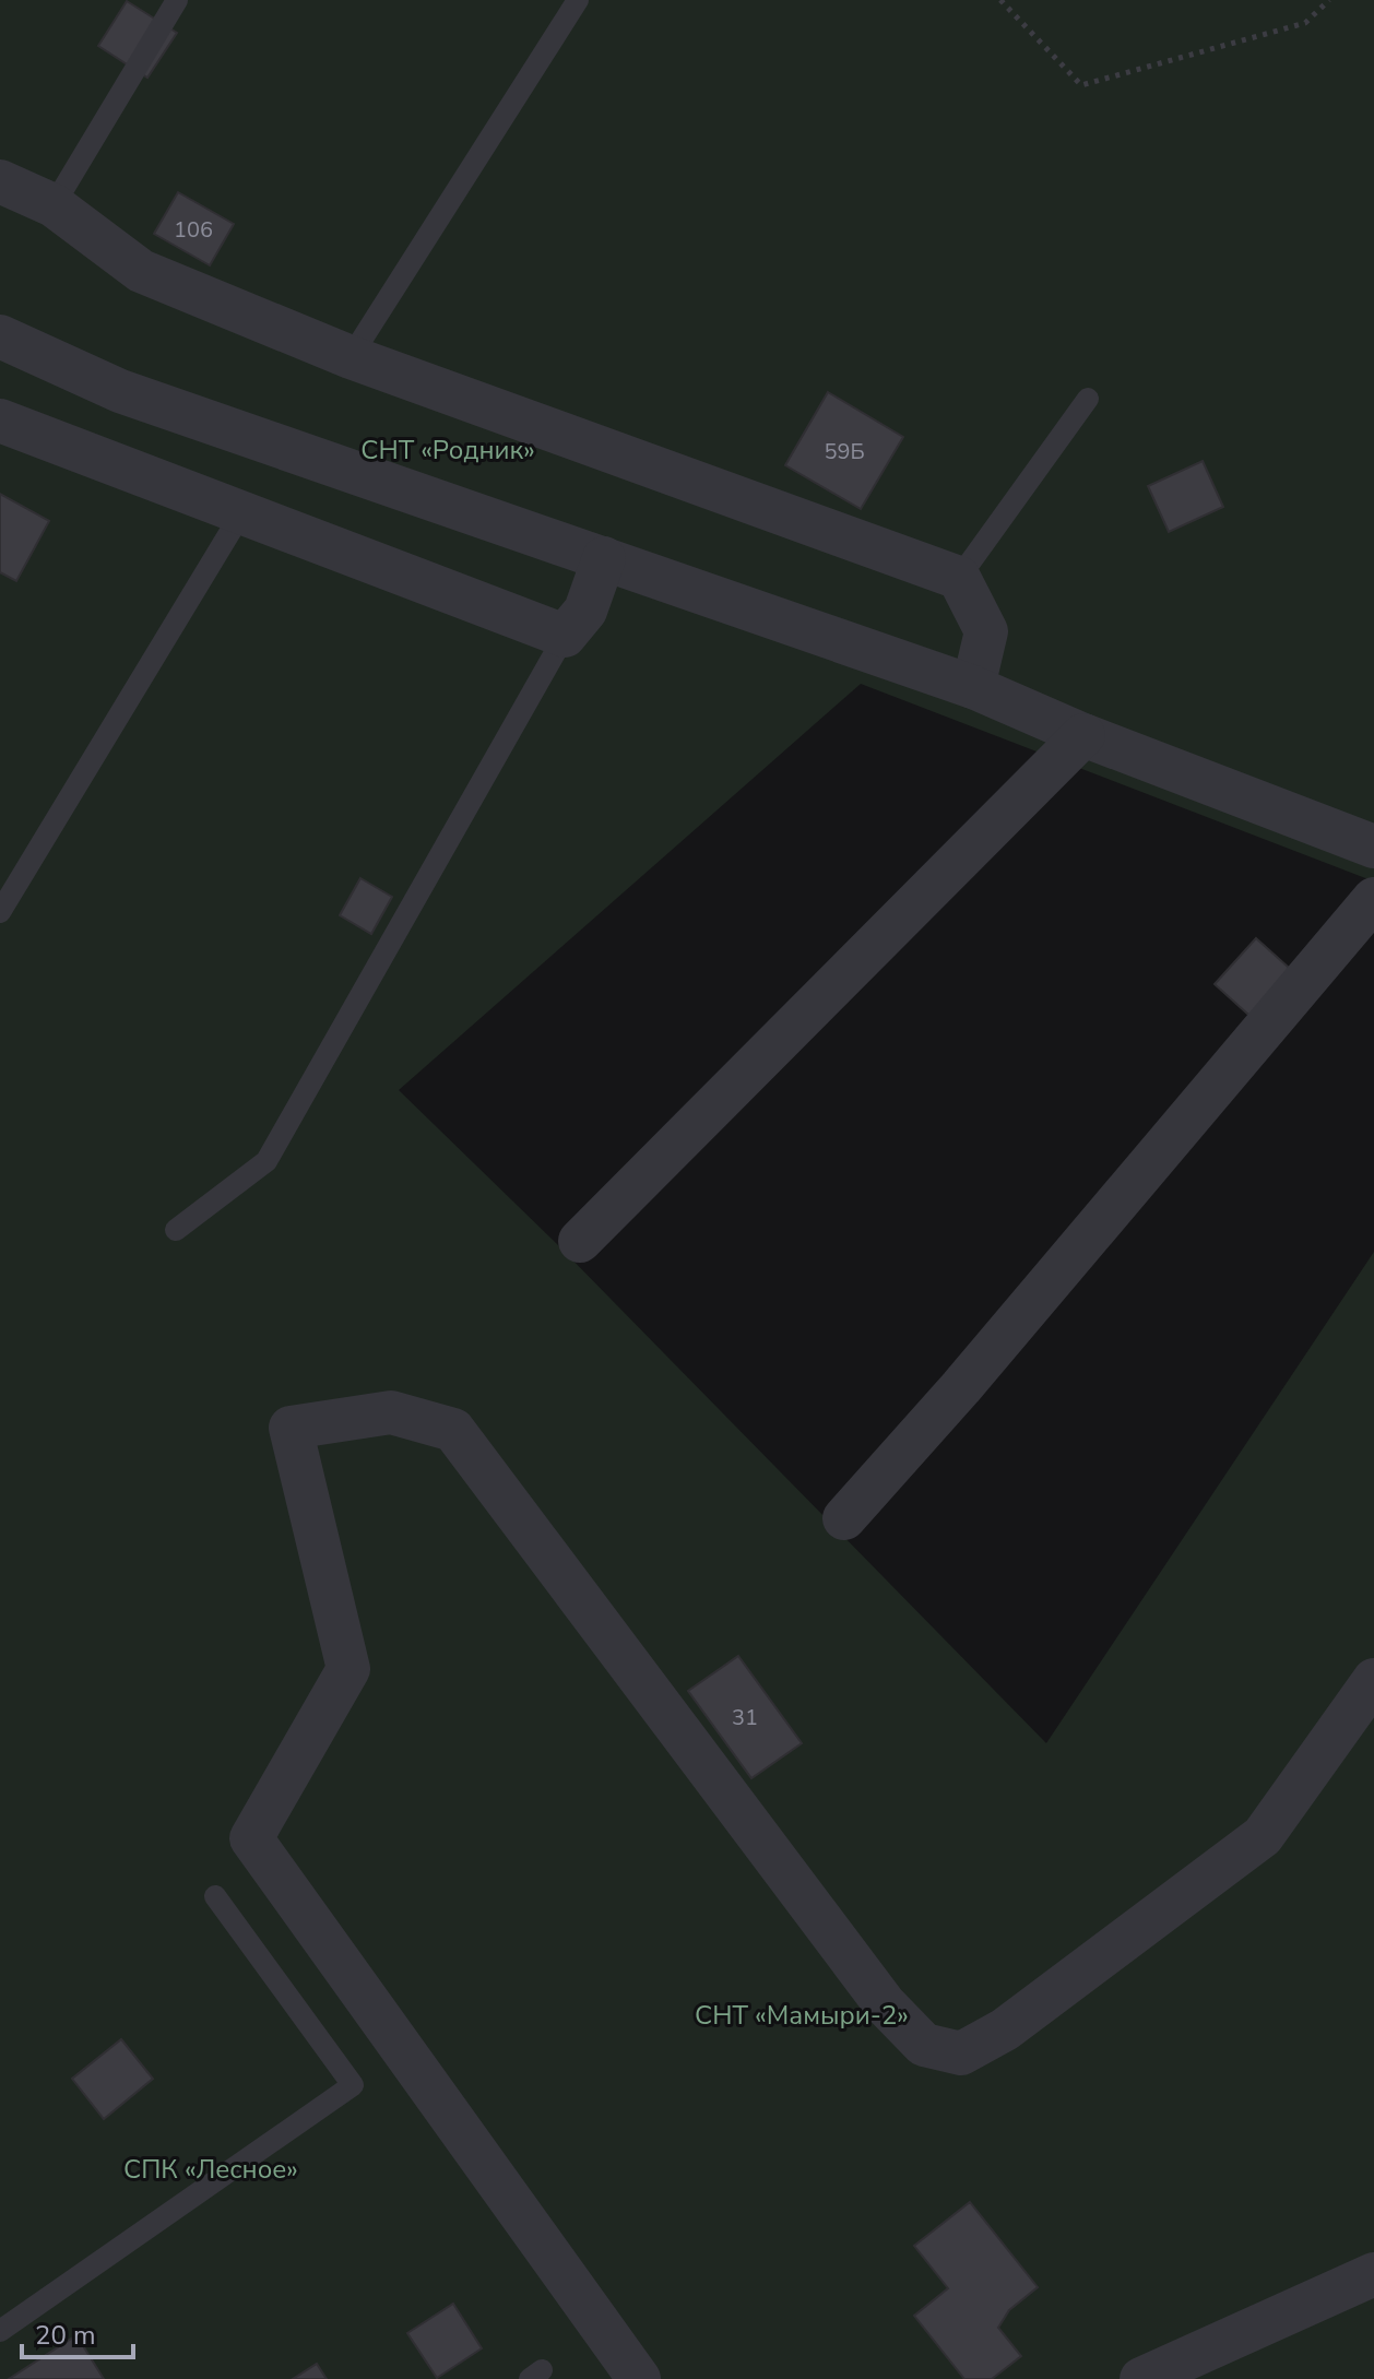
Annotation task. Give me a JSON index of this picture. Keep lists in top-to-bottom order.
{
  "parks": ["СНТ «Родник»", "СНТ «Мамыри-2»", "СПК «Лесное»"],
  "house_numbers": ["106", "59Б", "31"],
  "scale_bar": "20 m"
}
